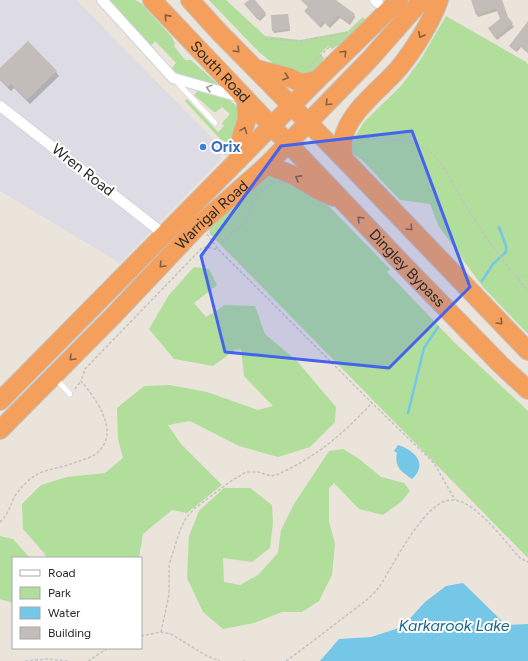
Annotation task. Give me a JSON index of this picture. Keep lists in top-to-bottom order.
{
  "streets": {
    "highway": ["South Road", "Warrigal Road", "Dingley Bypass"],
    "street": ["Wren Road"]
  },
  "crossings": [
    ["South Road", "Warrigal Road"],
    ["South Road", "Dingley Bypass"],
    ["Wren Road", "Warrigal Road"],
    ["Warrigal Road", "Dingley Bypass"]
  ],
  "water": ["Karkarook Lake"],
  "places": ["Orix"],
  "legend": [
    "Road",
    "Park",
    "Water",
    "Building"
  ]
}
